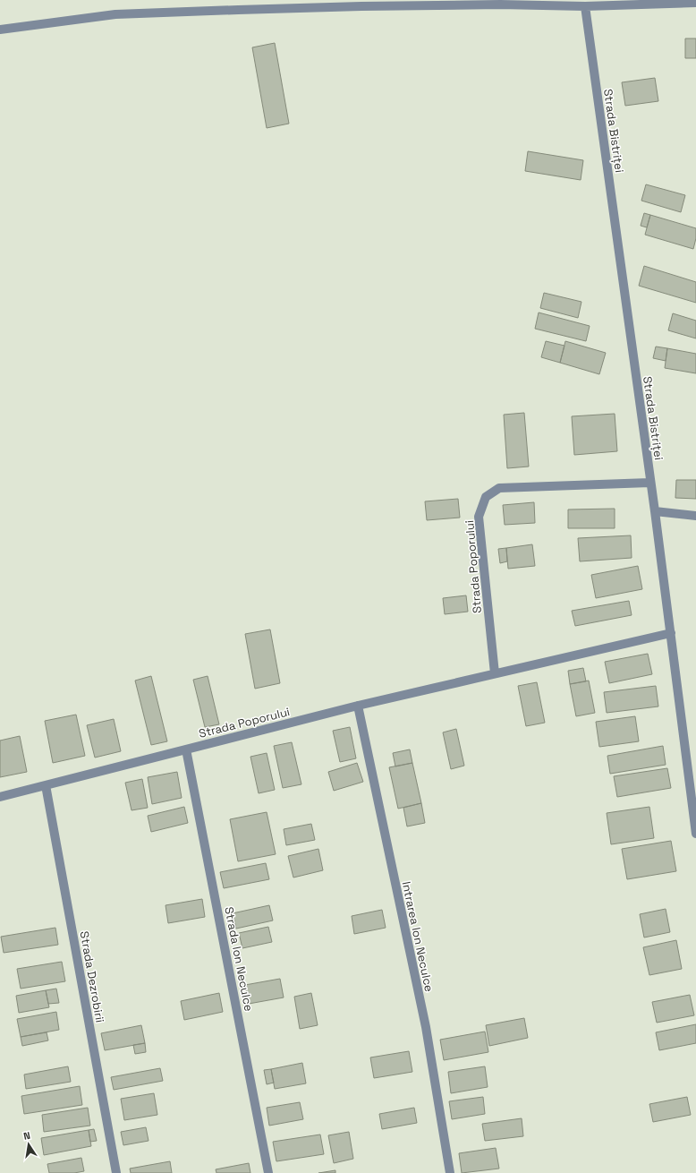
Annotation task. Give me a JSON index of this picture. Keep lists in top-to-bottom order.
{
  "streets": {
    "street": [
      "Strada Bistriței",
      "Strada Poporului",
      "Intrarea Ion Neculce",
      "Strada Ion Neculce",
      "Strada Dezrobirii"
    ]
  },
  "crossings": [
    ["Strada Bistriței", "Strada Poporului"],
    ["Strada Poporului", "Intrarea Ion Neculce"],
    ["Strada Poporului", "Strada Ion Neculce"],
    ["Strada Poporului", "Strada Dezrobirii"]
  ],
  "north": "top"
}
